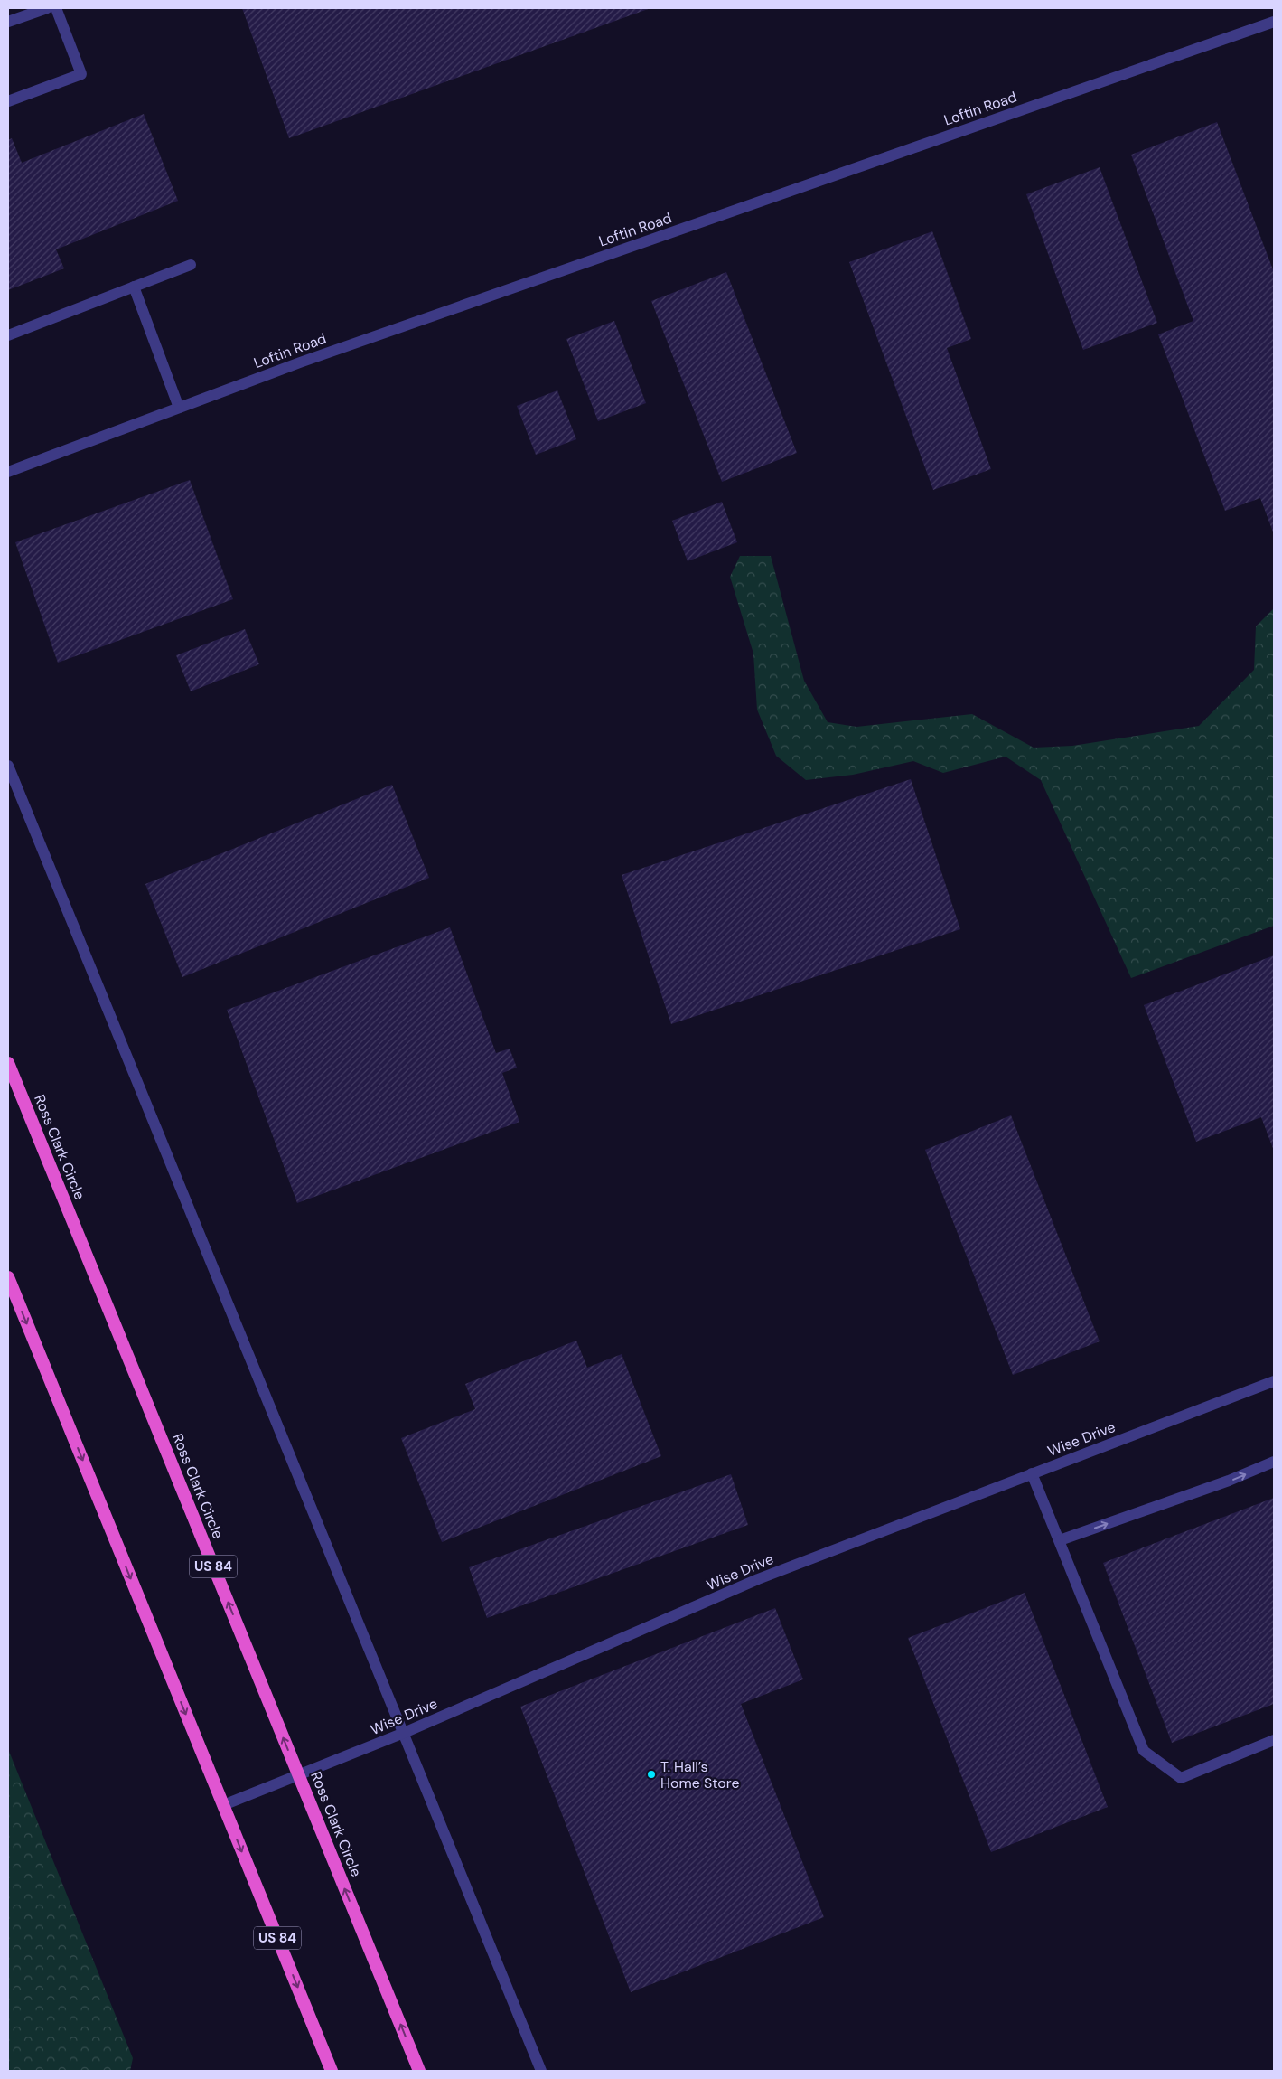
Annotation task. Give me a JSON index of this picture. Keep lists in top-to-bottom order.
{
  "streets": {
    "highway": ["Ross Clark Circle", "US 84"],
    "street": ["Loftin Road", "Wise Drive"]
  },
  "crossings": [
    ["Ross Clark Circle", "Wise Drive"],
    ["Wise Drive", "US 84"]
  ],
  "places": ["T. Hall’s Home Store"]
}
